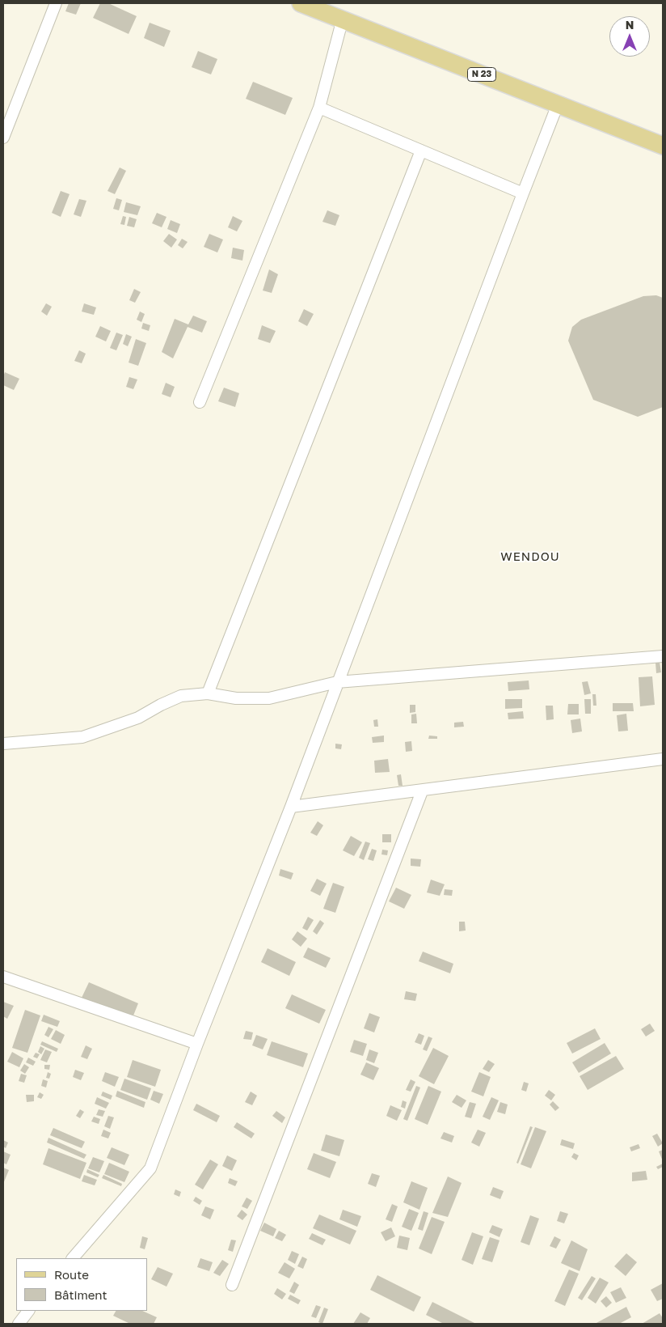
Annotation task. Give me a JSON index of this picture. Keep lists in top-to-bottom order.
{
  "streets": {
    "main road": ["N 23"]
  },
  "districts": ["WENDOU"],
  "legend": ["Route", "Bâtiment"],
  "north": "top"
}
